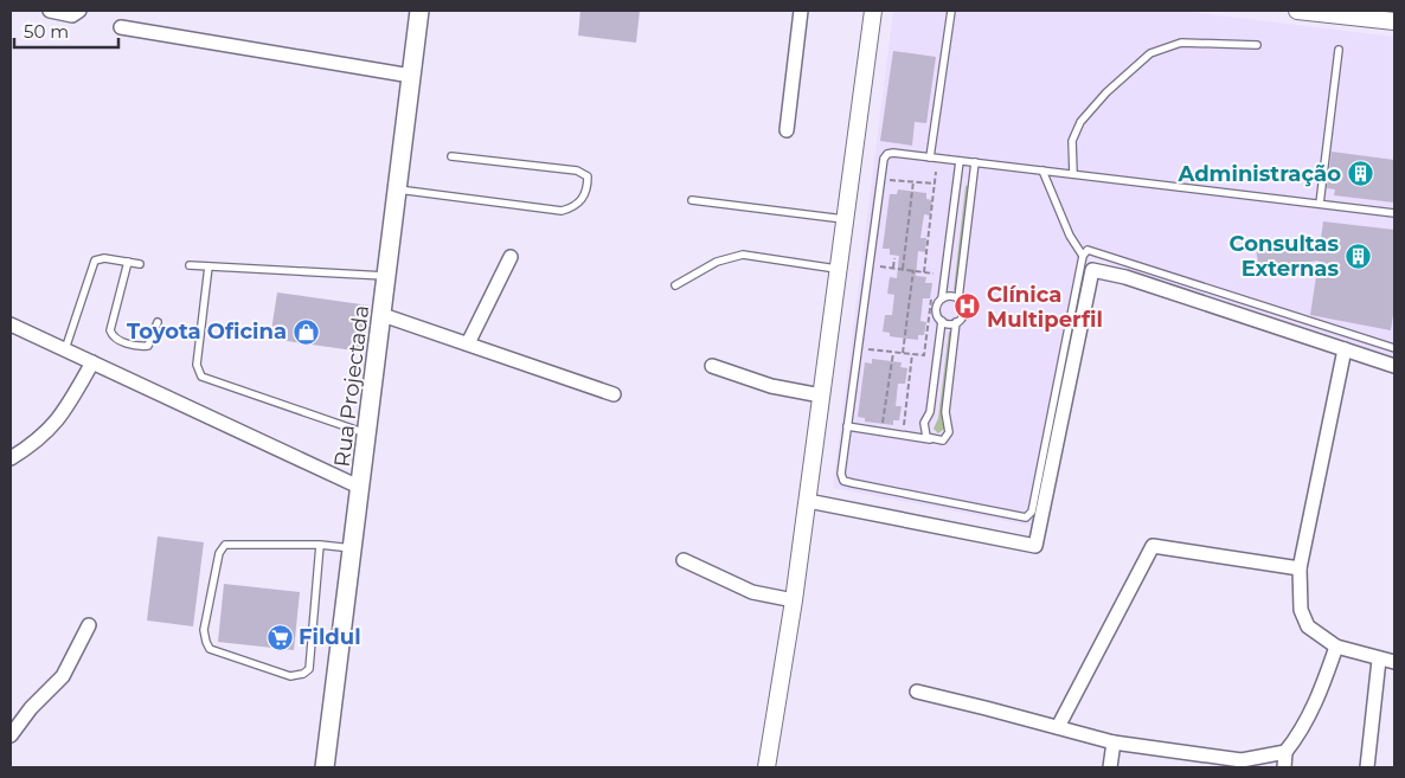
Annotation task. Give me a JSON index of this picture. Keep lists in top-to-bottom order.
{
  "streets": {
    "main road": ["Rua Projectada"]
  },
  "places": {
    "building": ["Administração", "Consultas Externas"],
    "hospital": ["Clínica Multiperfil"],
    "shop": ["Toyota Oficina"],
    "supermarket": ["Fildul"]
  },
  "scale_bar": "50 m"
}
